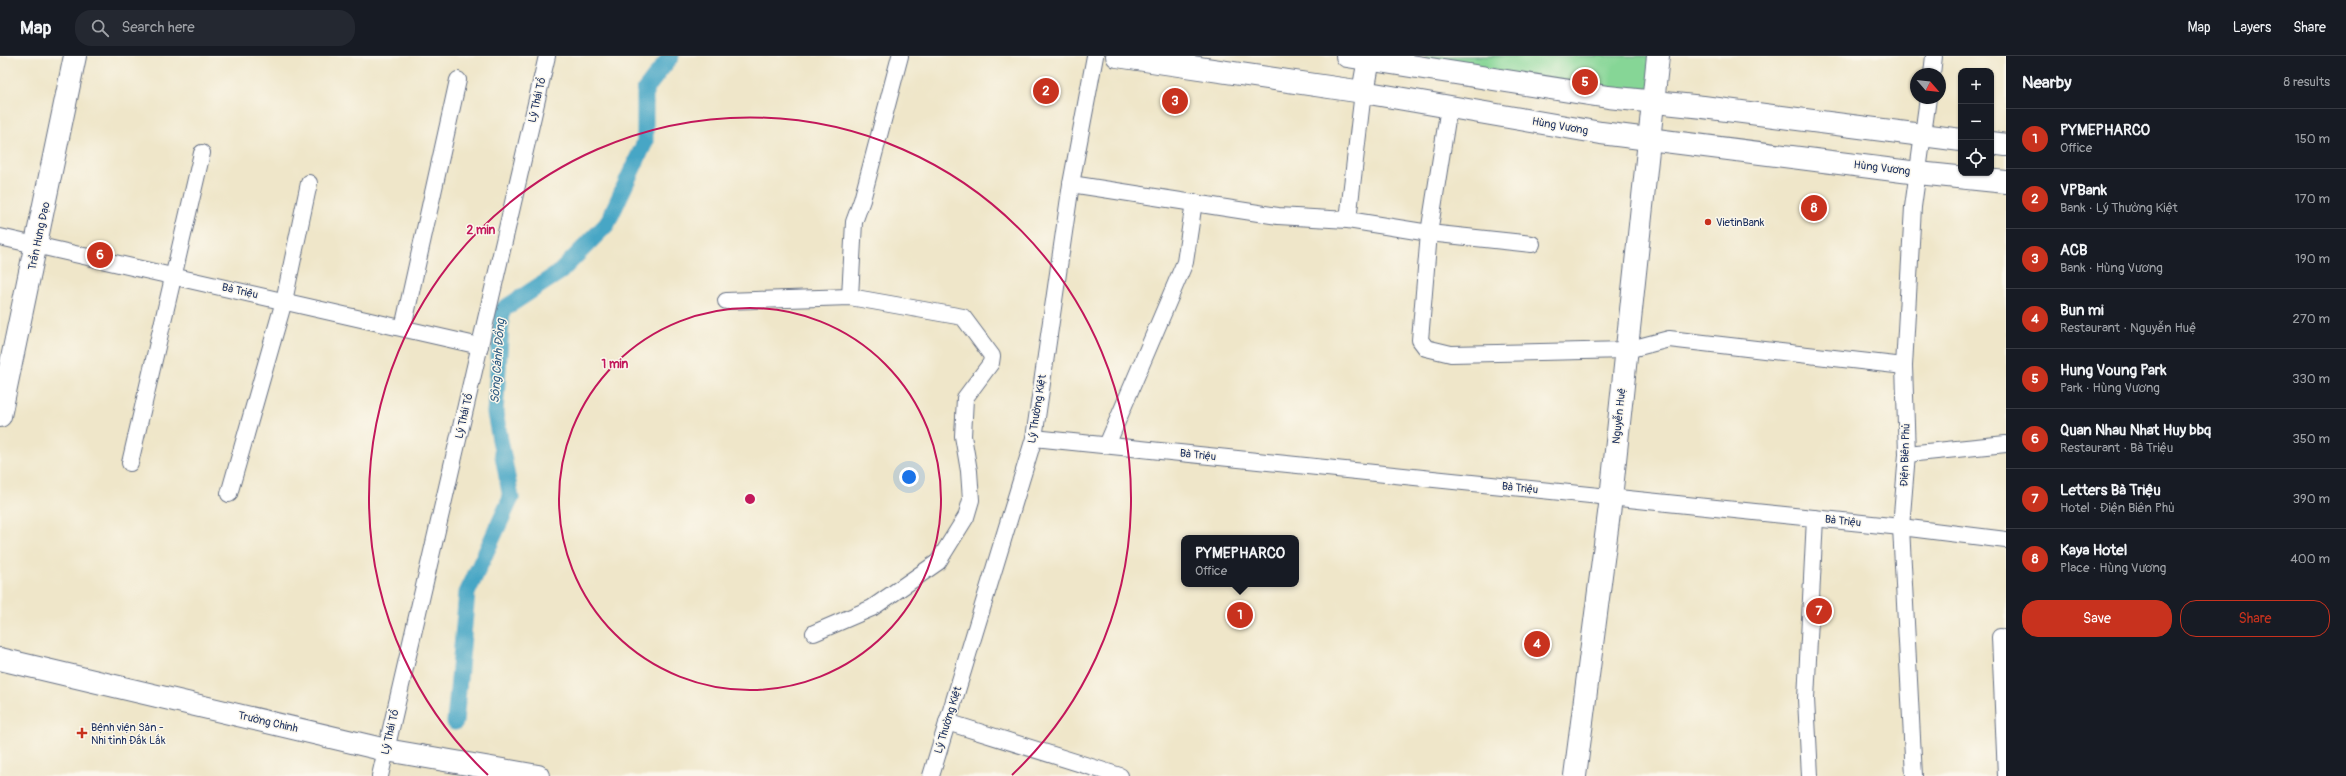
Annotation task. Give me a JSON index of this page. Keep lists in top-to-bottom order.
{
  "streets": {
    "main road": [
      "Hùng Vương",
      "Trần Hưng Đạo",
      "Nguyễn Huệ",
      "Trường Chinh"
    ],
    "street": [
      "Lý Thái Tổ",
      "Bà Triệu",
      "Lý Thường Kiệt",
      "Điện Biên Phủ"
    ]
  },
  "crossings": [
    ["Lý Thái Tổ", "Bà Triệu"],
    ["Lý Thái Tổ", "Trường Chinh"],
    ["Hùng Vương", "Nguyễn Huệ"],
    ["Hùng Vương", "Điện Biên Phủ"],
    ["Trần Hưng Đạo", "Bà Triệu"],
    ["Bà Triệu", "Lý Thường Kiệt"],
    ["Bà Triệu", "Nguyễn Huệ"],
    ["Bà Triệu", "Điện Biên Phủ"]
  ],
  "water": ["Sông Cánh Đồng"],
  "places": {
    "other": ["VietinBank"],
    "health": ["Bệnh viện Sản - Nhi tỉnh Đắk Lắk"]
  },
  "north": "bottom right",
  "page": {
    "header": "Map",
    "search": "Search here",
    "nav": ["Map", "Layers", "Share"],
    "heading": ["Nearby", "8 results"],
    "pins": [
      "5",
      "2",
      "3",
      "8",
      "6",
      "7",
      "1",
      "4"
    ],
    "map_buttons": ["+", "−"],
    "list": [
      {
        "mark": "1",
        "name": "PYMEPHARCO",
        "note": "Office",
        "value": "150 m"
      },
      {
        "mark": "2",
        "name": "VPBank",
        "note": "Bank · Lý Thường Kiệt",
        "value": "170 m"
      },
      {
        "mark": "3",
        "name": "ACB",
        "note": "Bank · Hùng Vương",
        "value": "190 m"
      },
      {
        "mark": "4",
        "name": "Bun mi",
        "note": "Restaurant · Nguyễn Huệ",
        "value": "270 m"
      },
      {
        "mark": "5",
        "name": "Hung Voung Park",
        "note": "Park · Hùng Vương",
        "value": "330 m"
      },
      {
        "mark": "6",
        "name": "Quan Nhau Nhat Huy bbq",
        "note": "Restaurant · Bà Triệu",
        "value": "350 m"
      },
      {
        "mark": "7",
        "name": "Letters Bà Triệu",
        "note": "Hotel · Điện Biên Phủ",
        "value": "390 m"
      },
      {
        "mark": "8",
        "name": "Kaya Hotel",
        "note": "Place · Hùng Vương",
        "value": "400 m"
      }
    ],
    "popup": ["PYMEPHARCO", "Office"],
    "buttons": ["Save", "Share"]
  },
  "rings": ["2 min", "1 min"]
}
